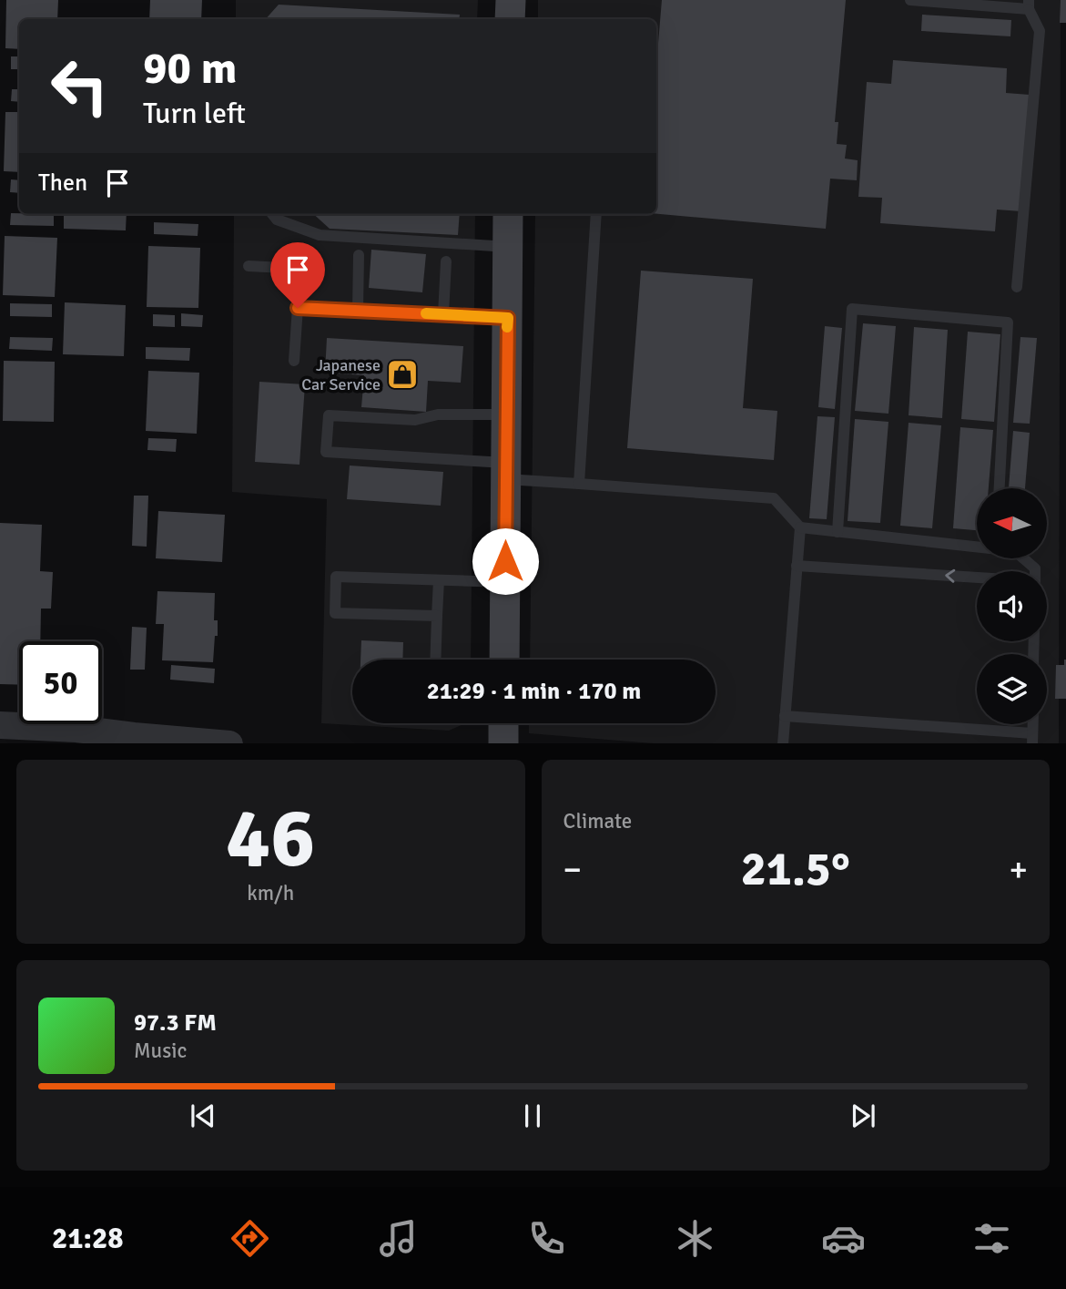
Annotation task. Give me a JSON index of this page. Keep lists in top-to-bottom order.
{
  "places": {
    "shop": ["Japanese Car Service"]
  },
  "north": "left",
  "page": {
    "turn": ["90 m", "Turn left"],
    "then": "Then",
    "limit": "50",
    "trip": "21:29 · 1 min · 170 m",
    "tile": [
      ["46", "km/h"],
      "Climate"
    ],
    "heat": ["−", "21.5°", "+"],
    "song": ["97.3 FM", "Music"],
    "tabs": "21:28"
  }
}
